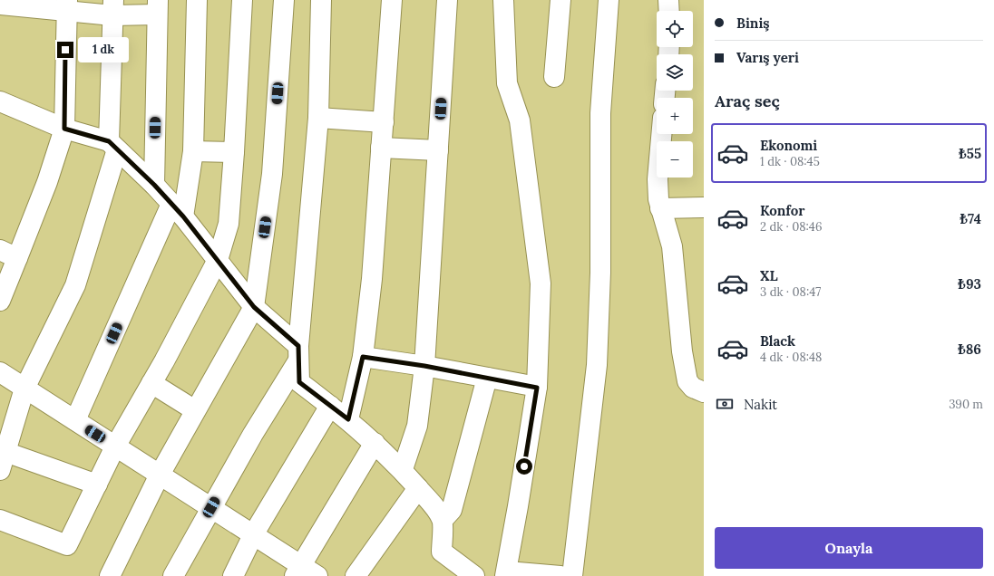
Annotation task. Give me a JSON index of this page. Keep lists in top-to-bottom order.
{
  "page": {
    "banner": ["Biniş", "Varış yeri"],
    "map_buttons": ["+", "−"],
    "bubble": "1 dk",
    "heading": "Araç seç",
    "list": [
      {
        "name": "Ekonomi",
        "note": "1 dk · 08:45",
        "value": "₺55"
      },
      {
        "name": "Konfor",
        "note": "2 dk · 08:46",
        "value": "₺74"
      },
      {
        "name": "XL",
        "note": "3 dk · 08:47",
        "value": "₺93"
      },
      {
        "name": "Black",
        "note": "4 dk · 08:48",
        "value": "₺86"
      }
    ],
    "pay": ["Nakit", "390 m"],
    "buttons": "Onayla"
  }
}
